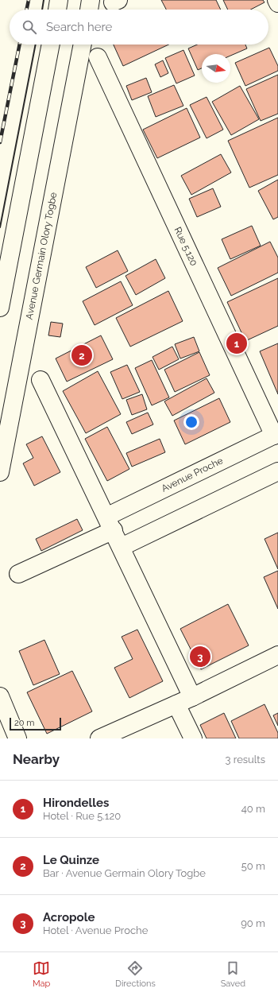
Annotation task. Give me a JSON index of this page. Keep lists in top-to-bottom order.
{
  "streets": {
    "main road": ["Rue 5.120", "Avenue Germain Olory Togbe", "Avenue Proche"]
  },
  "crossings": [
    ["Rue 5.120", "Avenue Proche"]
  ],
  "scale_bar": "20 m",
  "north": "right",
  "page": {
    "search": "Search here",
    "pins": ["1", "2", "3"],
    "scale": "20 m",
    "heading": ["Nearby", "3 results"],
    "list": [
      {
        "mark": "1",
        "name": "Hirondelles",
        "note": "Hotel · Rue 5.120",
        "value": "40 m"
      },
      {
        "mark": "2",
        "name": "Le Quinze",
        "note": "Bar · Avenue Germain Olory Togbe",
        "value": "50 m"
      },
      {
        "mark": "3",
        "name": "Acropole",
        "note": "Hotel · Avenue Proche",
        "value": "90 m"
      }
    ],
    "nav": ["Map", "Directions", "Saved"]
  }
}
